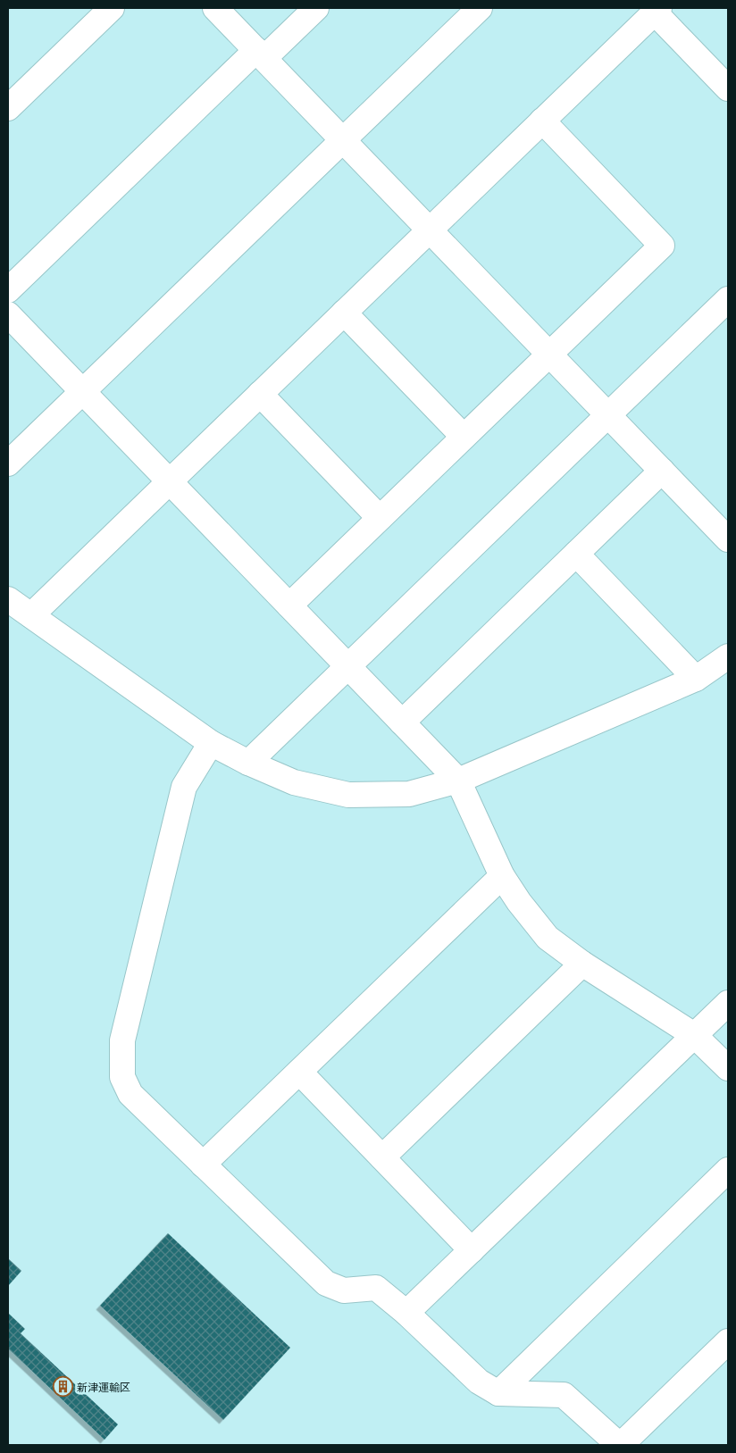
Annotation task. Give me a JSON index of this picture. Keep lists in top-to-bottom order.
{
  "places": {
    "building": ["新津運輸区"]
  }
}
